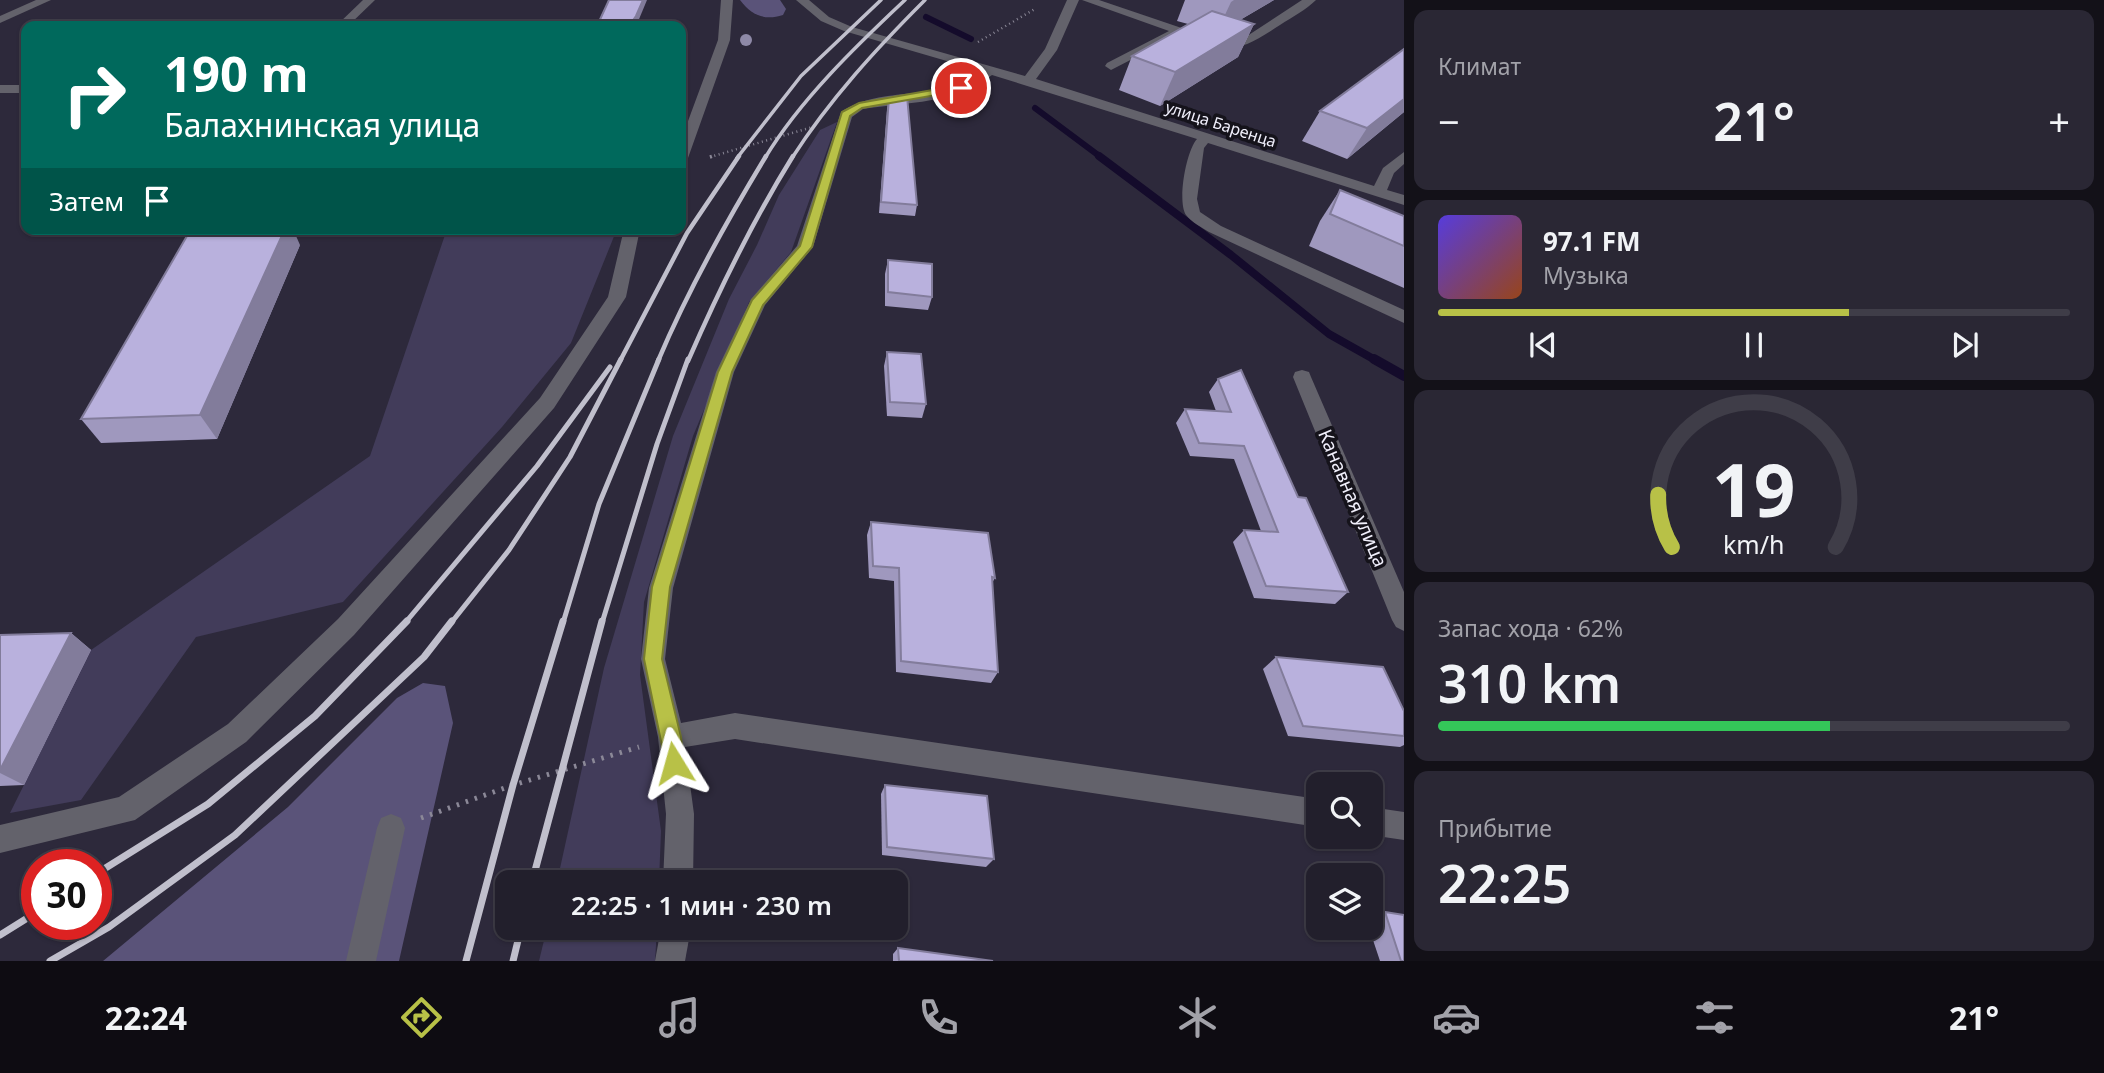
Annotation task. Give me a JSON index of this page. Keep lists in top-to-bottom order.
{
  "streets": {
    "street": ["улица Баренца", "Канавная улица"]
  },
  "page": {
    "tile": [
      "Климат",
      ["Запас хода · 62%", "310 km"],
      ["Прибытие", "22:25"]
    ],
    "turn": ["190 m", "Балахнинская улица"],
    "heat": ["−", "21°", "+"],
    "then": "Затем",
    "song": ["97.1 FM", "Музыка"],
    "limit": "30",
    "trip": "22:25 · 1 мин · 230 m",
    "tabs": ["22:24", "21°"],
    "gauge": ["19", "km/h"]
  }
}
